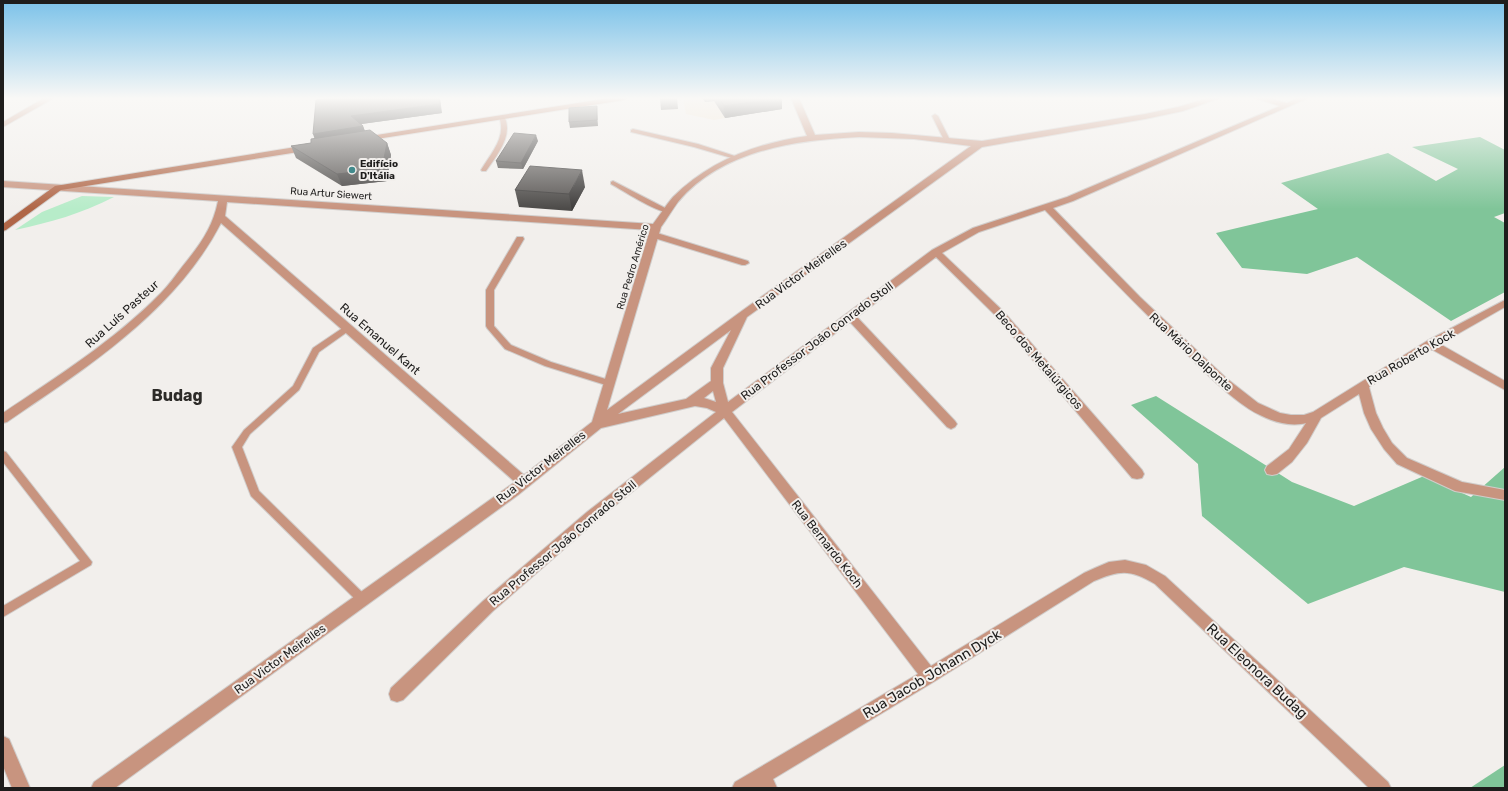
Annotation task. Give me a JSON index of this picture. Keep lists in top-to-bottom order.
{
  "streets": {
    "street": [
      "Rua Artur Siewert",
      "Rua Pedro Américo",
      "Rua Victor Meirelles",
      "Rua Luís Pasteur",
      "Rua Emanuel Kant",
      "Rua Professor João Conrado Stoll",
      "Rua Mário Dalponte",
      "Rua Roberto Kock",
      "Beco dos Metalúrgicos",
      "Rua Bernardo Koch",
      "Rua Eleonora Budag",
      "Rua Jacob Johann Dyck"
    ]
  },
  "crossings": [
    ["Rua Artur Siewert", "Rua Pedro Américo"],
    ["Rua Artur Siewert", "Rua Luís Pasteur"],
    ["Rua Pedro Américo", "Rua Victor Meirelles"],
    ["Rua Victor Meirelles", "Rua Emanuel Kant"],
    ["Rua Victor Meirelles", "Rua Bernardo Koch"],
    ["Rua Luís Pasteur", "Rua Emanuel Kant"],
    ["Rua Professor João Conrado Stoll", "Rua Mário Dalponte"],
    ["Rua Professor João Conrado Stoll", "Beco dos Metalúrgicos"],
    ["Rua Professor João Conrado Stoll", "Rua Bernardo Koch"],
    ["Rua Mário Dalponte", "Rua Roberto Kock"],
    ["Rua Bernardo Koch", "Rua Jacob Johann Dyck"],
    ["Rua Eleonora Budag", "Rua Jacob Johann Dyck"]
  ],
  "districts": ["Budag"],
  "places": ["Edifício D'Itália"]
}
